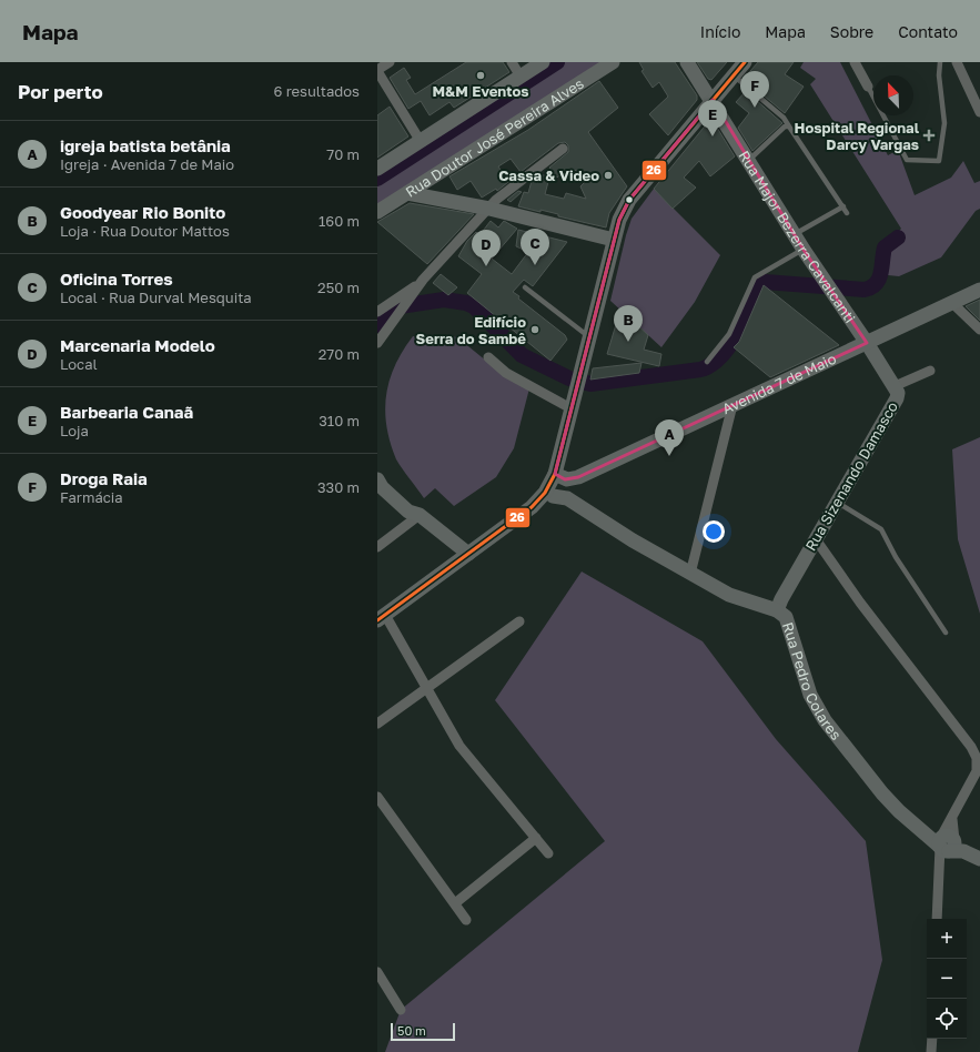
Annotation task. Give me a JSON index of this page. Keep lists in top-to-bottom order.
{
  "streets": {
    "main road": [
      "Rua Doutor José Pereira Alves",
      "Rua Major Bezerra Cavalcanti",
      "Avenida 7 de Maio",
      "Rua Sizenando Damasco",
      "Rua Pedro Colares"
    ]
  },
  "crossings": [
    ["Rua Major Bezerra Cavalcanti", "Avenida 7 de Maio"],
    ["Rua Major Bezerra Cavalcanti", "Rua Sizenando Damasco"],
    ["Avenida 7 de Maio", "Rua Sizenando Damasco"],
    ["Avenida 7 de Maio", "Rua Pedro Colares"],
    ["Rua Sizenando Damasco", "Rua Pedro Colares"]
  ],
  "places": {
    "other": ["M&M Eventos", "Cassa & Video", "Edifício Serra do Sambê"],
    "health": ["Hospital Regional Darcy Vargas"]
  },
  "lines": ["transit line 26"],
  "scale_bar": "50 m",
  "north": "top left",
  "page": {
    "header": "Mapa",
    "nav": [
      "Início",
      "Mapa",
      "Sobre",
      "Contato"
    ],
    "heading": ["Por perto", "6 resultados"],
    "pins": [
      "F",
      "E",
      "C",
      "D",
      "B",
      "A"
    ],
    "list": [
      {
        "mark": "A",
        "name": "igreja batista betânia",
        "note": "Igreja · Avenida 7 de Maio",
        "value": "70 m"
      },
      {
        "mark": "B",
        "name": "Goodyear Rio Bonito",
        "note": "Loja · Rua Doutor Mattos",
        "value": "160 m"
      },
      {
        "mark": "C",
        "name": "Oficina Torres",
        "note": "Local · Rua Durval Mesquita",
        "value": "250 m"
      },
      {
        "mark": "D",
        "name": "Marcenaria Modelo",
        "note": "Local",
        "value": "270 m"
      },
      {
        "mark": "E",
        "name": "Barbearia Canaã",
        "note": "Loja",
        "value": "310 m"
      },
      {
        "mark": "F",
        "name": "Droga Raia",
        "note": "Farmácia",
        "value": "330 m"
      }
    ],
    "map_buttons": ["+", "−"],
    "scale": "50 m"
  }
}
